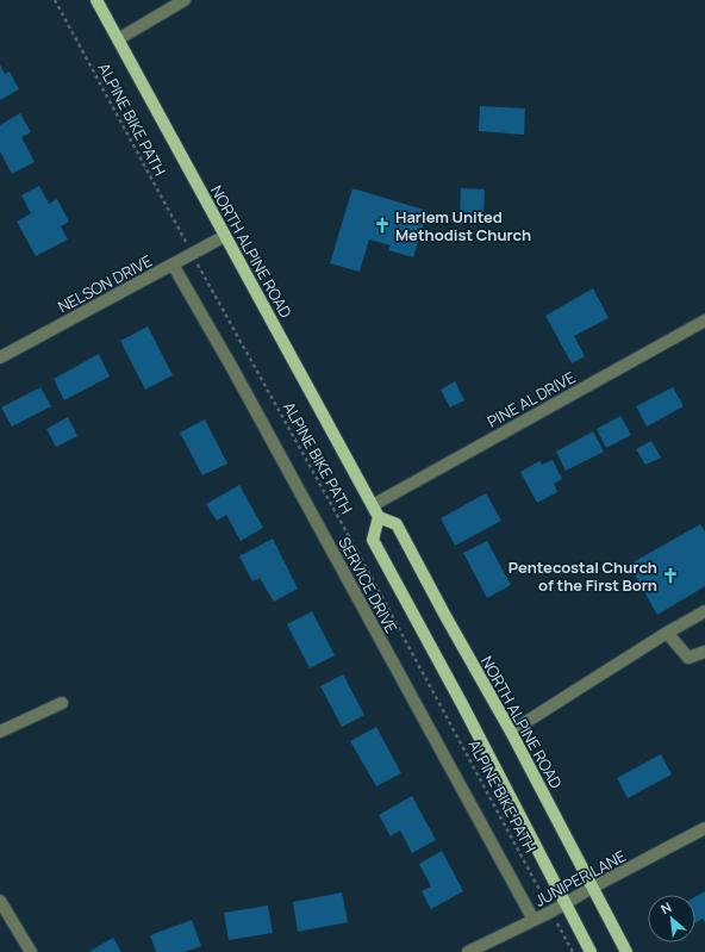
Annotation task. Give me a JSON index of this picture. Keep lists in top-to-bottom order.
{
  "streets": {
    "main road": ["NORTH ALPINE ROAD"],
    "street": [
      "NELSON DRIVE",
      "PINE AL DRIVE",
      "SERVICE DRIVE",
      "JUNIPER LANE"
    ],
    "path": ["ALPINE BIKE PATH"]
  },
  "crossings": [
    ["ALPINE BIKE PATH", "NELSON DRIVE"],
    ["ALPINE BIKE PATH", "JUNIPER LANE"],
    ["NORTH ALPINE ROAD", "NELSON DRIVE"],
    ["NORTH ALPINE ROAD", "PINE AL DRIVE"],
    ["NORTH ALPINE ROAD", "JUNIPER LANE"],
    ["NELSON DRIVE", "SERVICE DRIVE"],
    ["SERVICE DRIVE", "JUNIPER LANE"]
  ],
  "places": {
    "church": ["Harlem United Methodist Church", "Pentecostal Church of the First Born"]
  },
  "north": "top left"
}
